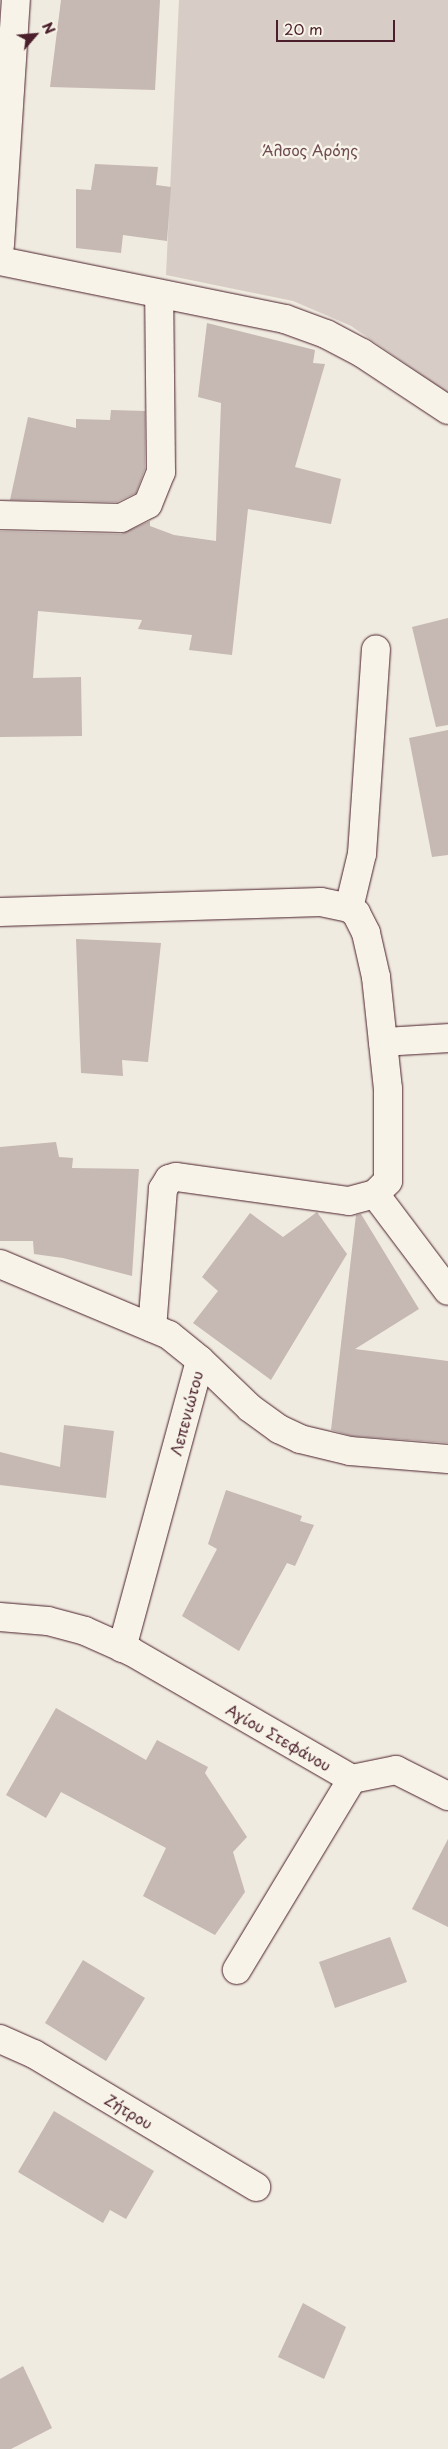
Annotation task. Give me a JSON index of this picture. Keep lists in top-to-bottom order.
{
  "streets": {
    "street": ["Λεπενιώτου", "Αγίου Στεφάνου", "Ζήτρου"]
  },
  "crossings": [
    ["Λεπενιώτου", "Αγίου Στεφάνου"]
  ],
  "parks": ["Άλσος Αρόης"],
  "scale_bar": "20 m",
  "north": "top right"
}
